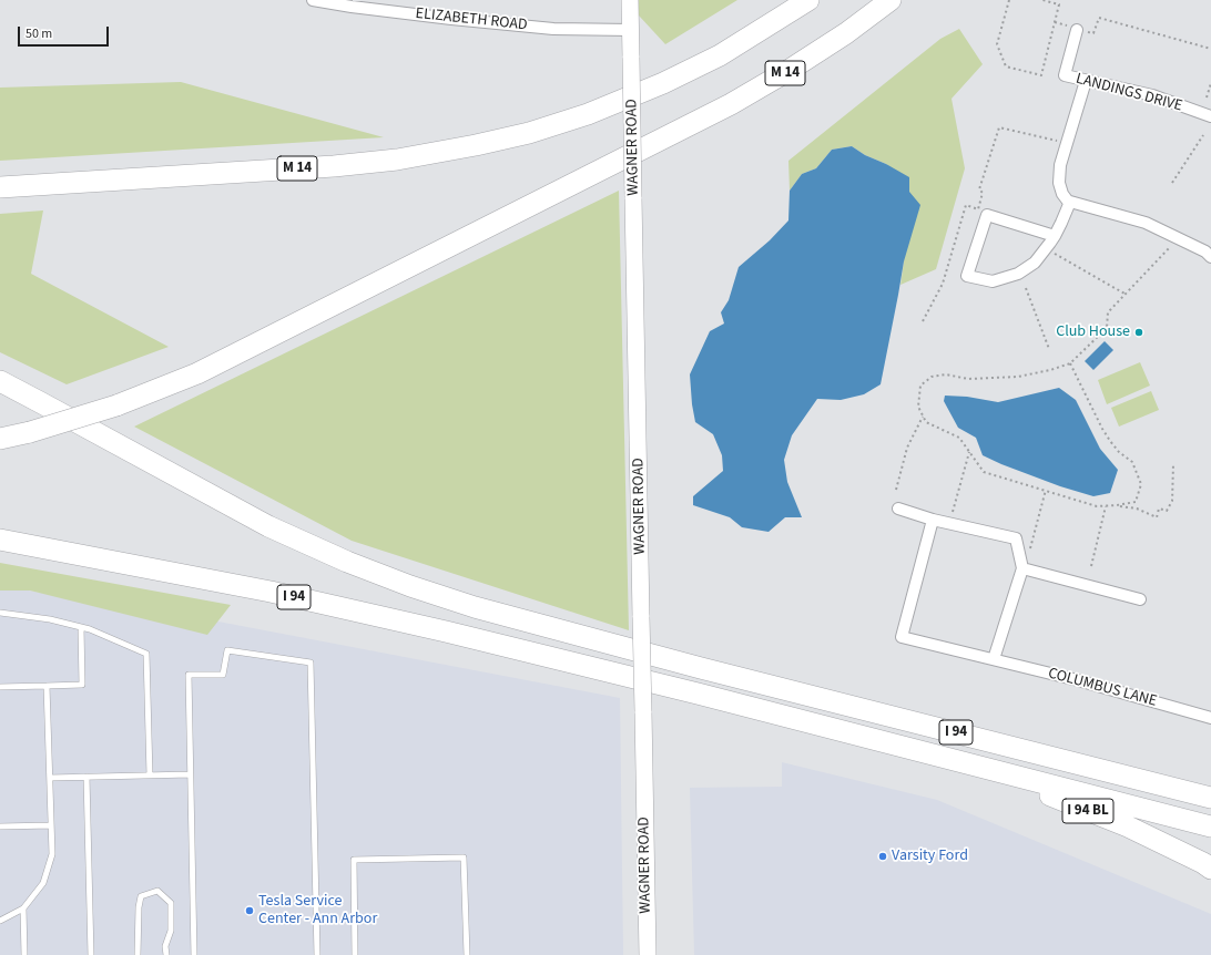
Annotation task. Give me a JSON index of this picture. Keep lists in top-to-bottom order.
{
  "streets": {
    "highway": ["M 14", "I 94", "I 94 BL"],
    "main road": ["WAGNER ROAD"],
    "street": ["ELIZABETH ROAD", "LANDINGS DRIVE", "COLUMBUS LANE"]
  },
  "crossings": [
    ["ELIZABETH ROAD", "WAGNER ROAD"],
    ["I 94", "I 94 BL"]
  ],
  "places": ["Club House", "Varsity Ford", "Tesla Service Center - Ann Arbor"],
  "scale_bar": "50 m"
}
